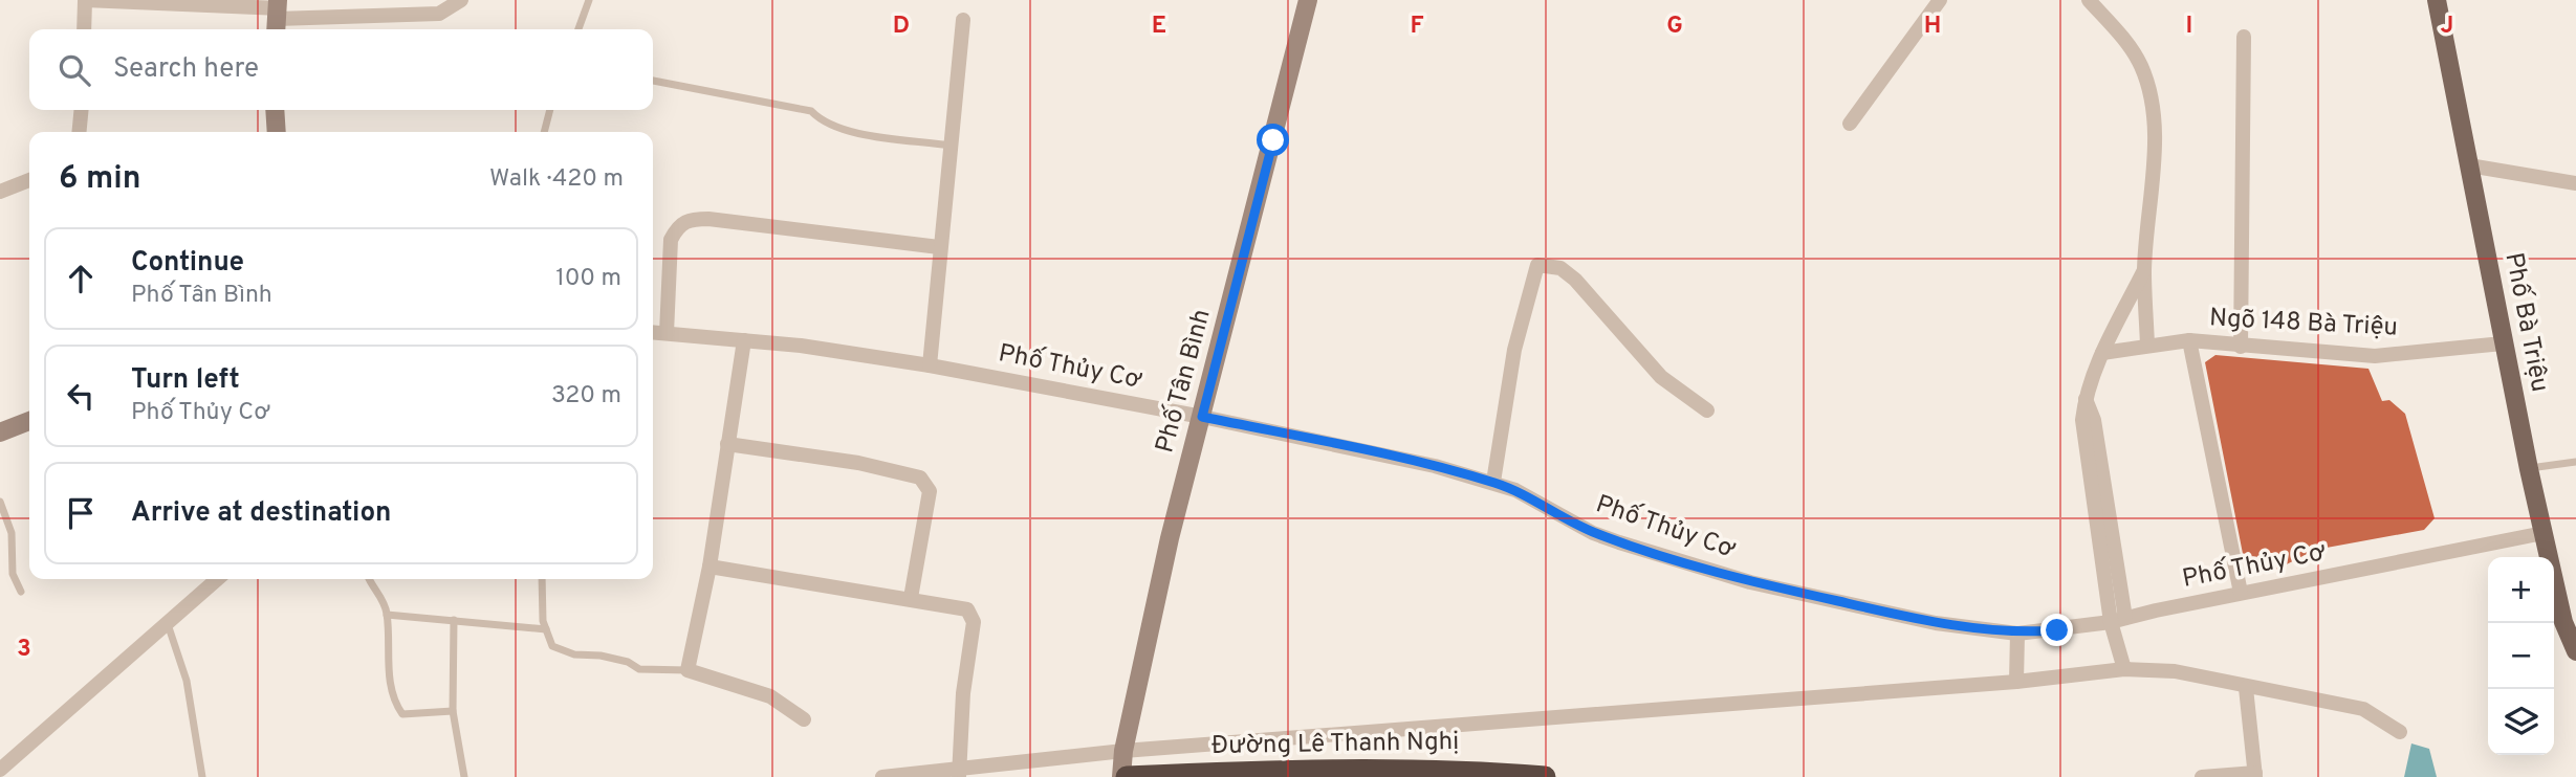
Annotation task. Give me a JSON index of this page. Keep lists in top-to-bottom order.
{
  "streets": {
    "highway": ["Đường Lê Thanh Nghị"],
    "main road": ["Phố Bà Triệu"],
    "street": ["Ngõ 148 Bà Triệu", "Phố Thủy Cơ", "Phố Tân Bình"]
  },
  "crossings": [
    ["Phố Bà Triệu", "Ngõ 148 Bà Triệu"],
    ["Phố Bà Triệu", "Phố Thủy Cơ"],
    ["Phố Thủy Cơ", "Phố Tân Bình"],
    ["Phố Tân Bình", "Đường Lê Thanh Nghị"]
  ],
  "page": {
    "search": "Search here",
    "heading": ["6 min", "Walk · 420 m"],
    "list": [
      ["Continue", "Phố Tân Bình", "100 m"],
      ["Turn left", "Phố Thủy Cơ", "320 m"],
      "Arrive at destination"
    ],
    "map_buttons": ["+", "−"]
  },
  "grid": {
    "columns": [
      "D",
      "E",
      "F",
      "G",
      "H",
      "I",
      "J"
    ],
    "rows": ["3"]
  }
}
